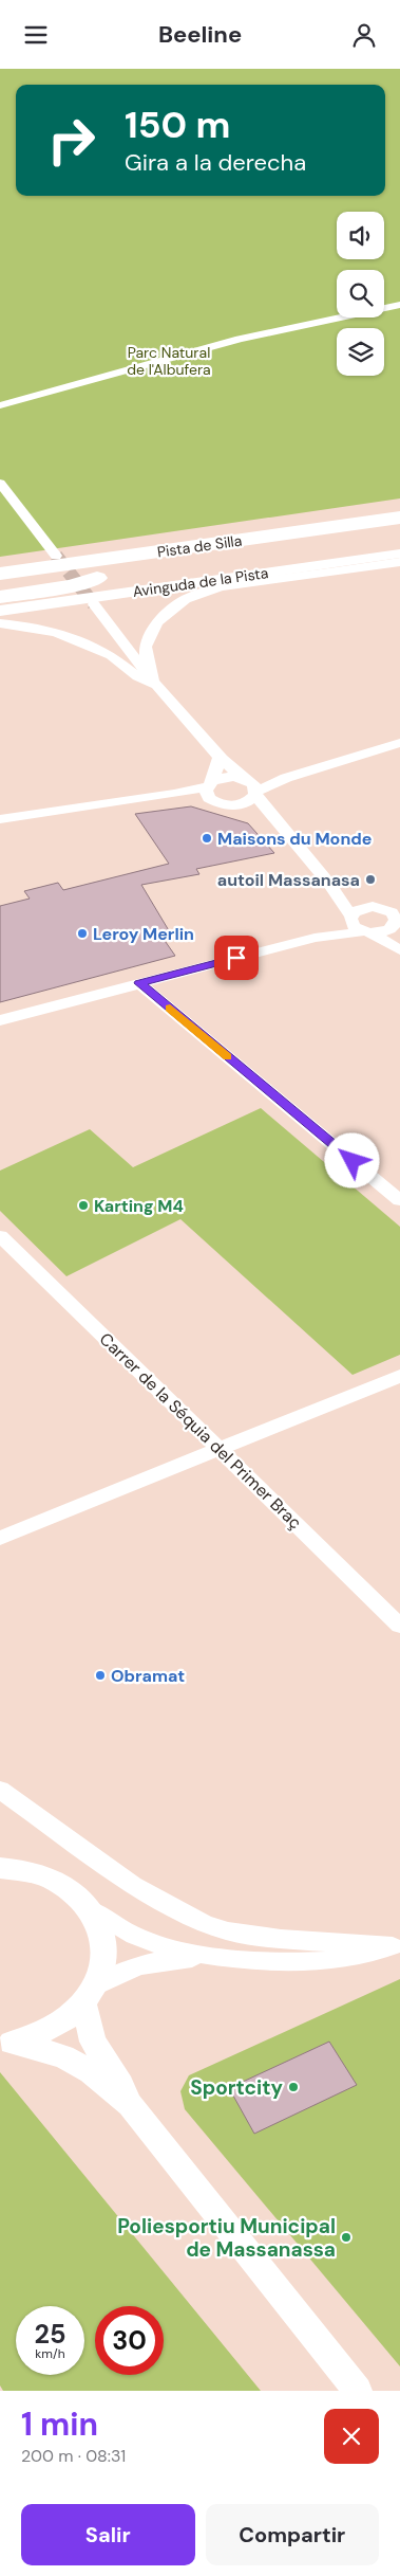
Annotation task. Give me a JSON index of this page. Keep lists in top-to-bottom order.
{
  "streets": {
    "highway": ["Pista de Silla"],
    "street": ["Avinguda de la Pista", "Carrer de la Séquia del Primer Braç"]
  },
  "parks": ["Parc Natural de l'Albufera"],
  "places": [
    "Maisons du Monde",
    "autoil Massanasa",
    "Leroy Merlin",
    "Karting M4",
    "Obramat",
    "Sportcity",
    "Poliesportiu Municipal de Massanassa"
  ],
  "page": {
    "header": "Beeline",
    "turn": ["150 m", "Gira a la derecha"],
    "speed": "25 km/h",
    "limit": "30",
    "heading": ["1 min", "200 m · 08:31"],
    "buttons": ["Salir", "Compartir"]
  }
}
